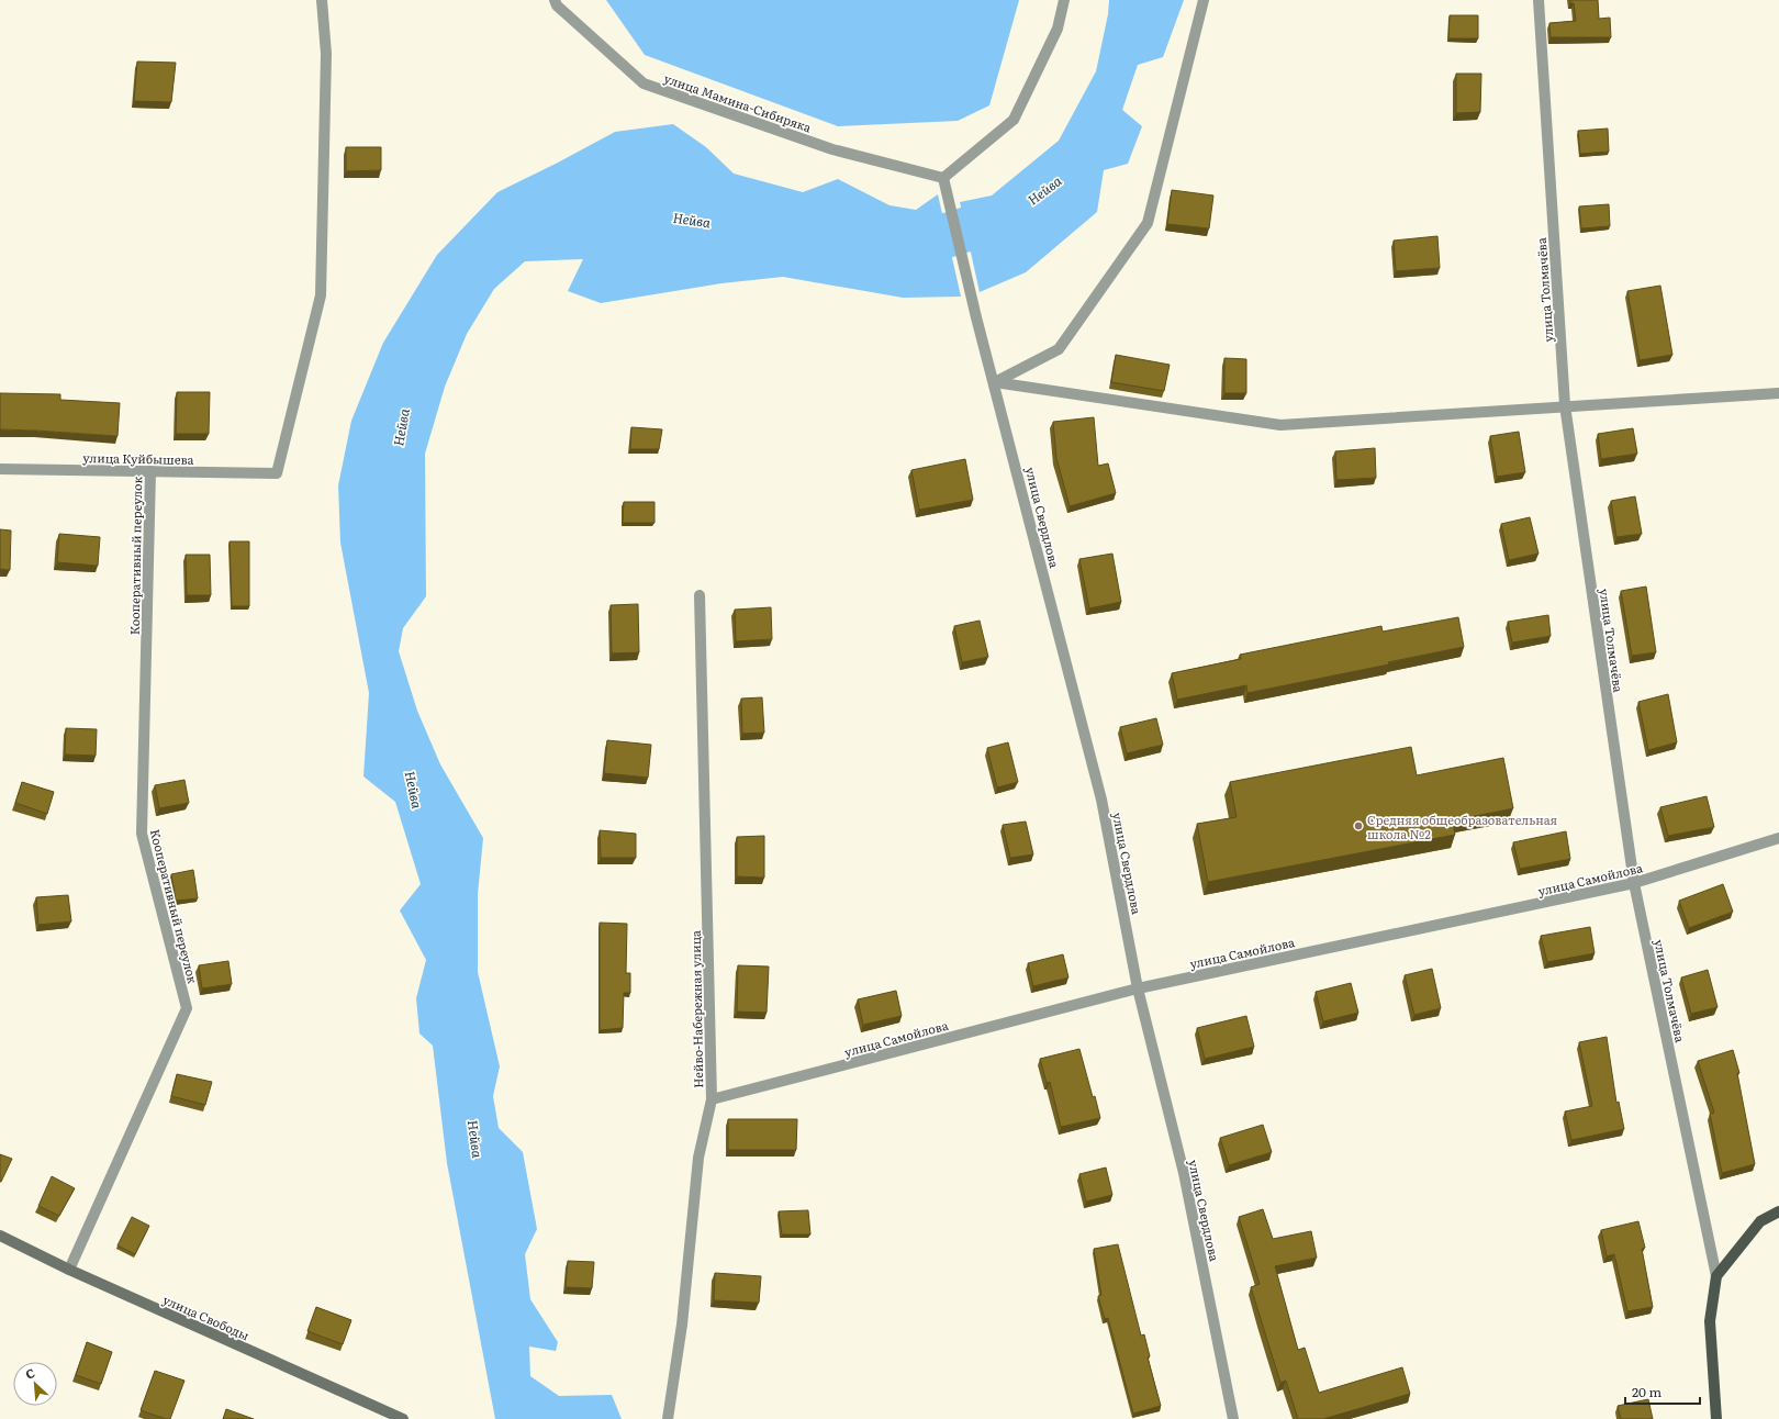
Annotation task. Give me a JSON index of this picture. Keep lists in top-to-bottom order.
{
  "streets": {
    "main road": ["улица Свободы"],
    "street": [
      "улица Мамина-Сибиряка",
      "улица Толмачёва",
      "улица Куйбышева",
      "улица Свердлова",
      "Кооперативный переулок",
      "улица Самойлова",
      "Нейво-Набережная улица"
    ]
  },
  "crossings": [
    ["улица Мамина-Сибиряка", "улица Свердлова"],
    ["улица Толмачёва", "улица Самойлова"],
    ["улица Куйбышева", "Кооперативный переулок"],
    ["улица Свердлова", "улица Самойлова"],
    ["Кооперативный переулок", "улица Свободы"],
    ["улица Самойлова", "Нейво-Набережная улица"]
  ],
  "water": ["Нейва"],
  "places": ["Средняя общеобразовательная школа №2"],
  "scale_bar": "20 m",
  "north": "top left"
}
